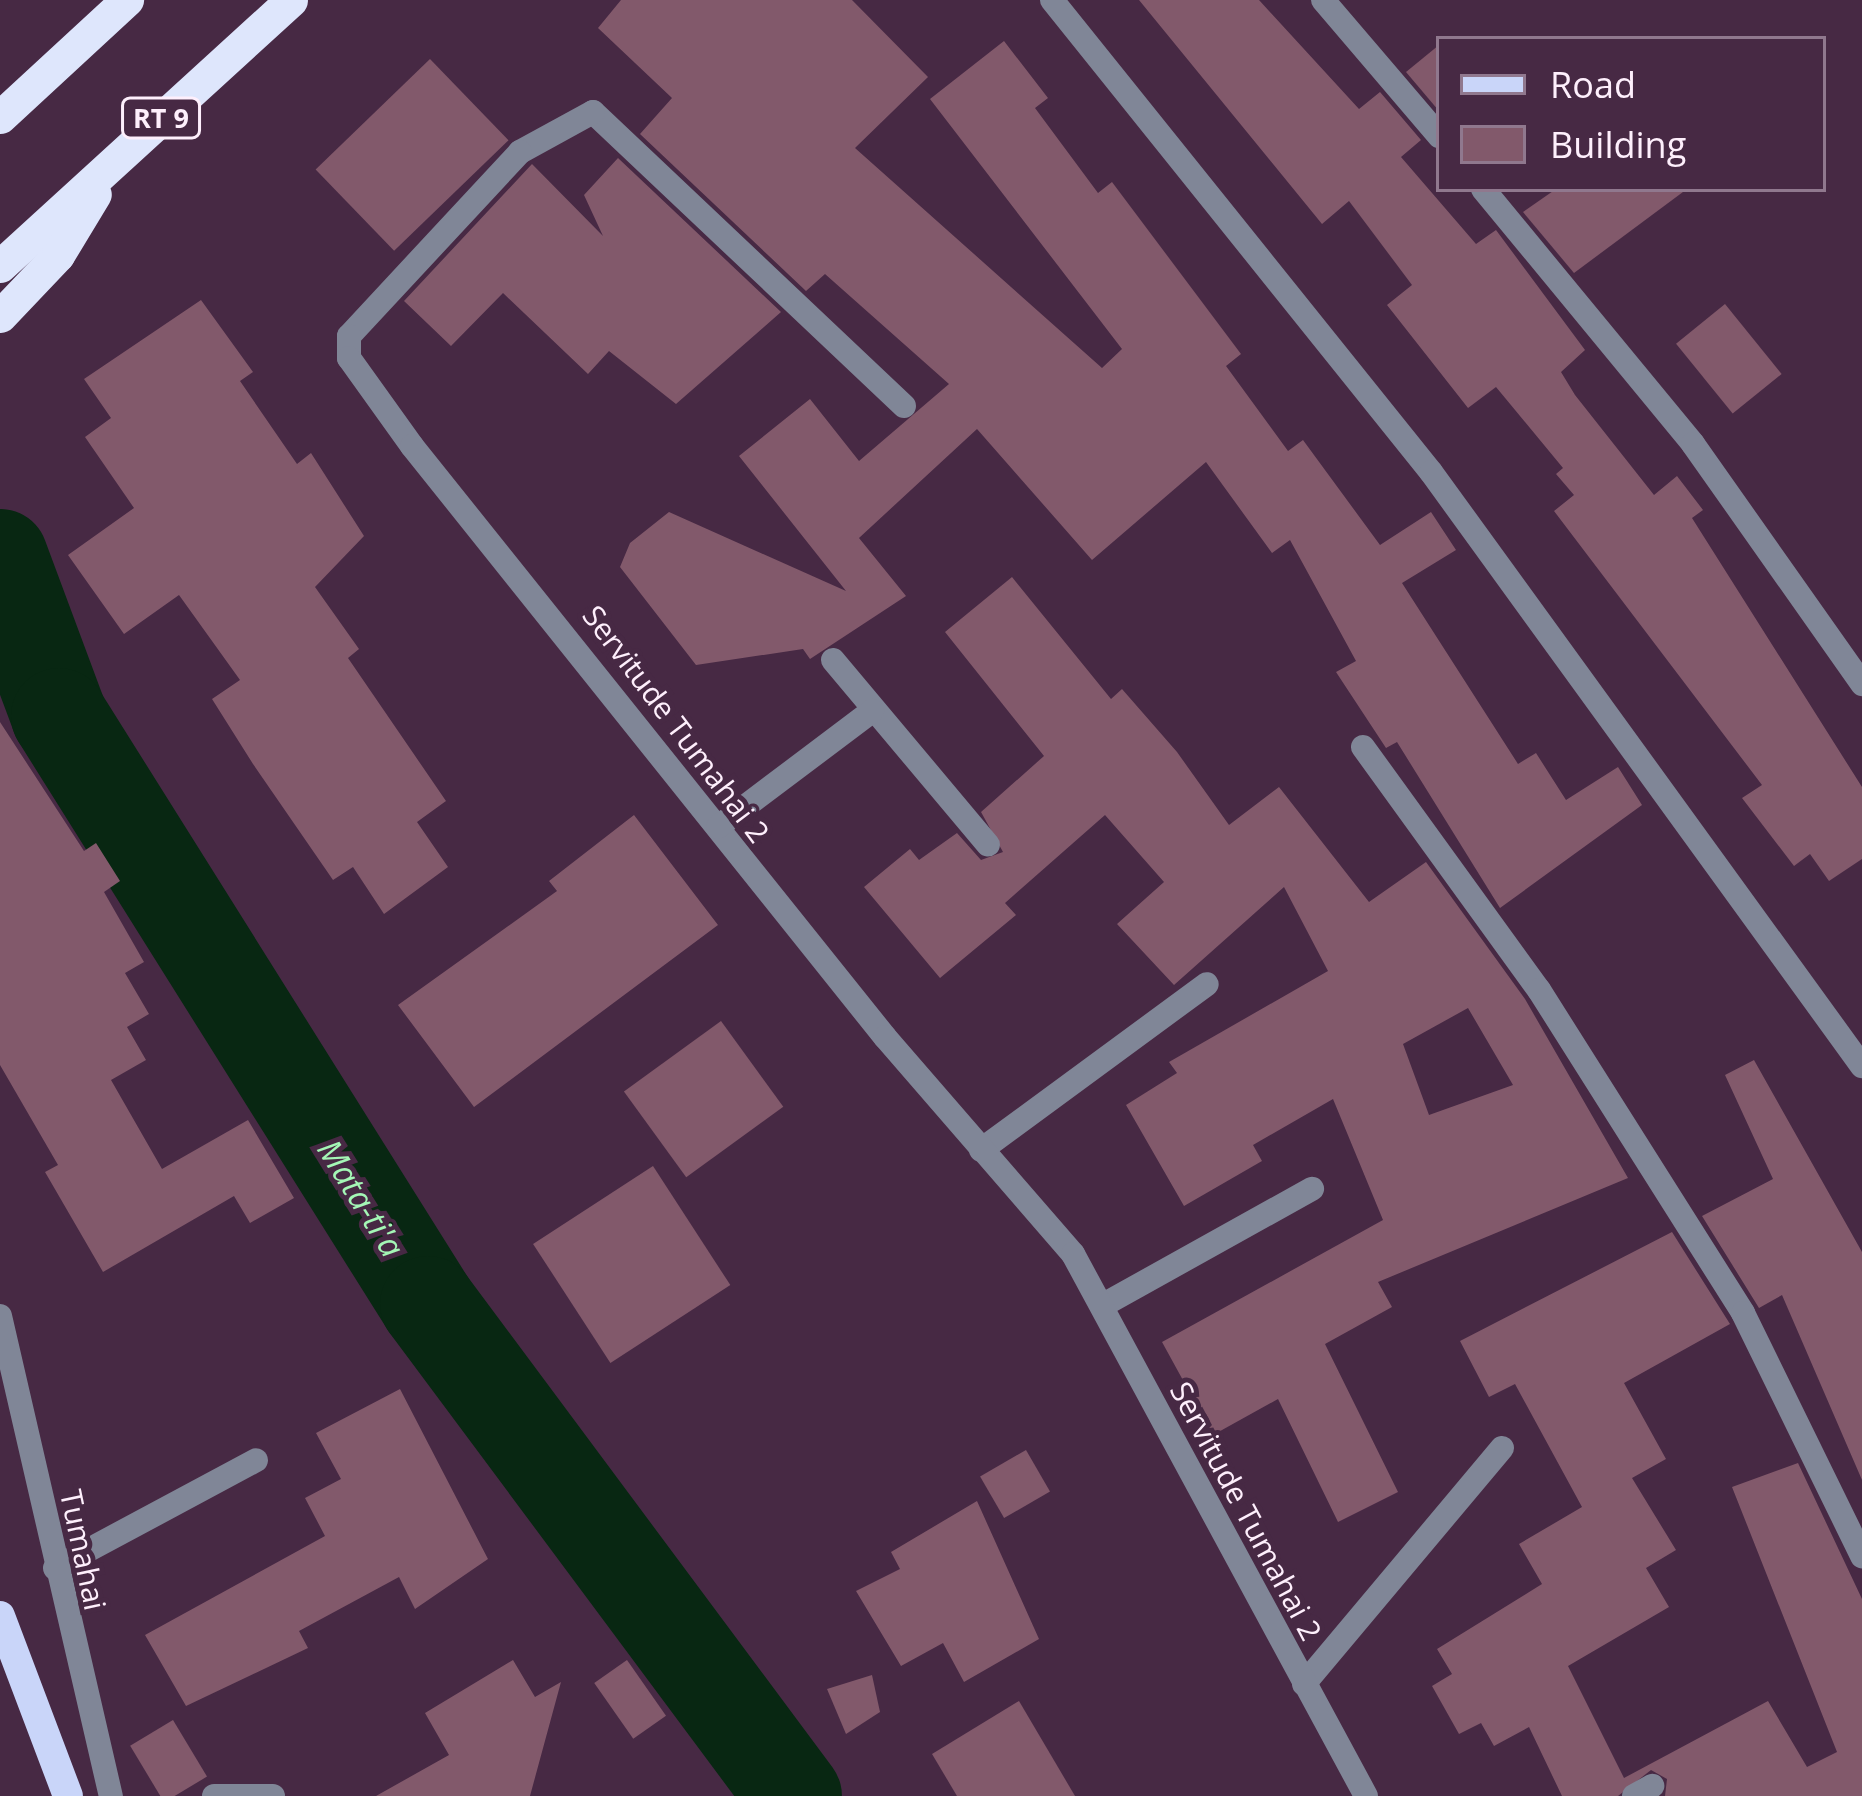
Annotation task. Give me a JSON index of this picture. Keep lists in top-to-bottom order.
{
  "streets": {
    "highway": ["RT 9"],
    "street": ["Servitude Tumahai 2", "Tumahai"]
  },
  "water": ["Mata-ti'a"],
  "legend": ["Road", "Building"]
}
